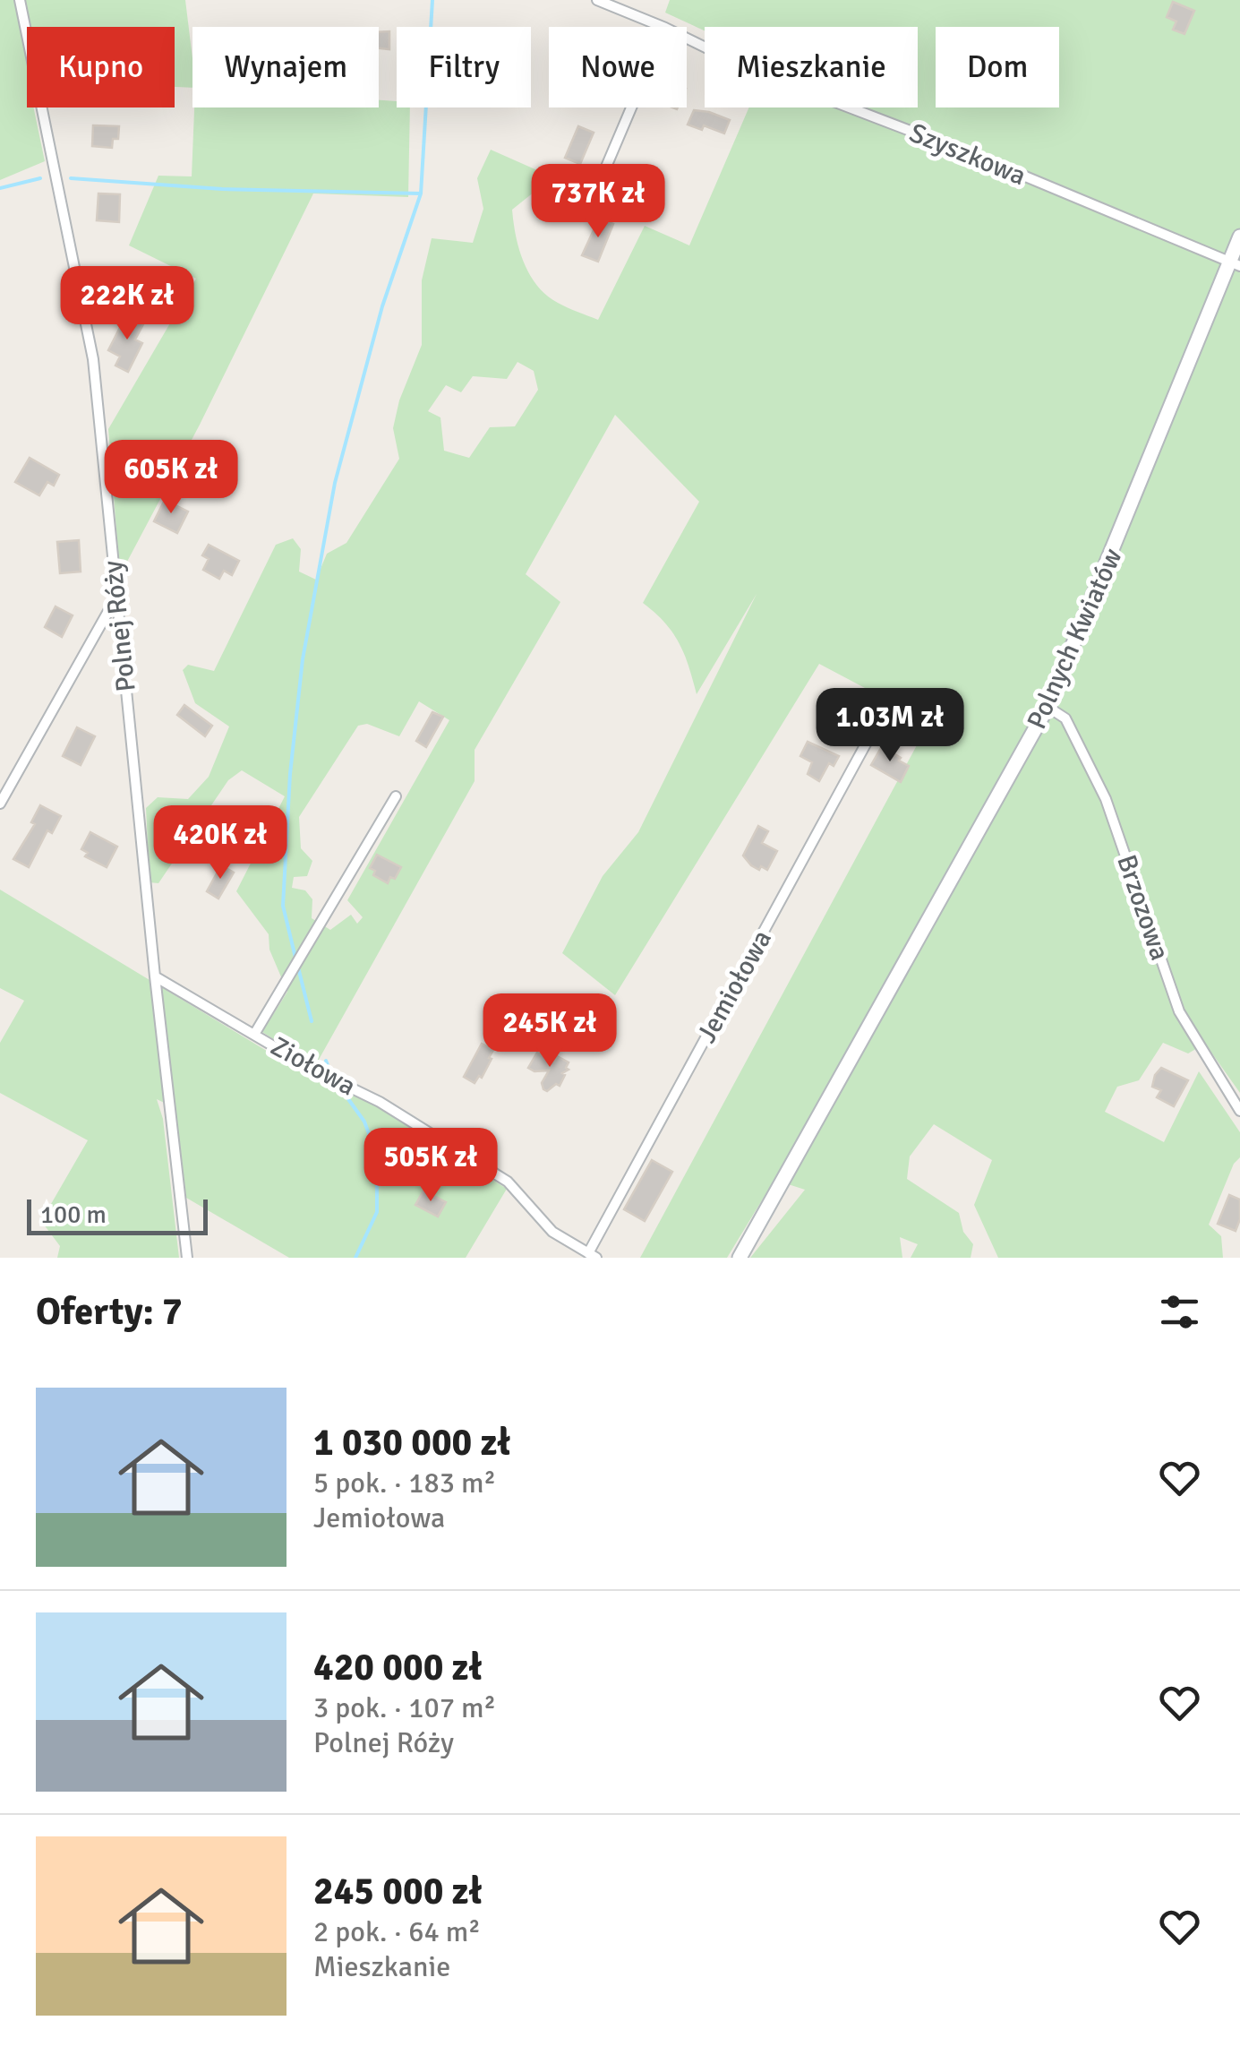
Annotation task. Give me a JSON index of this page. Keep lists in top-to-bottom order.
{
  "streets": {
    "street": [
      "Szyszkowa",
      "Polnej Róży",
      "Polnych Kwiatów",
      "Brzozowa",
      "Jemiołowa",
      "Ziołowa"
    ]
  },
  "crossings": [
    ["Szyszkowa", "Polnych Kwiatów"],
    ["Polnej Róży", "Ziołowa"],
    ["Polnych Kwiatów", "Brzozowa"],
    ["Jemiołowa", "Ziołowa"]
  ],
  "scale_bar": "100 m",
  "page": {
    "chip": [
      "Kupno",
      "Wynajem",
      "Filtry",
      "Nowe",
      "Mieszkanie",
      "Dom"
    ],
    "price": [
      "737K zł",
      "222K zł",
      "605K zł",
      "1.03M zł",
      "420K zł",
      "245K zł",
      "505K zł"
    ],
    "scale": "100 m",
    "heading": "Oferty: 7",
    "list": [
      {
        "name": "1 030 000 zł",
        "note": "5 pok. · 183 m² · Jemiołowa"
      },
      {
        "name": "420 000 zł",
        "note": "3 pok. · 107 m² · Polnej Róży"
      },
      {
        "name": "245 000 zł",
        "note": "2 pok. · 64 m² · Mieszkanie"
      }
    ]
  }
}
